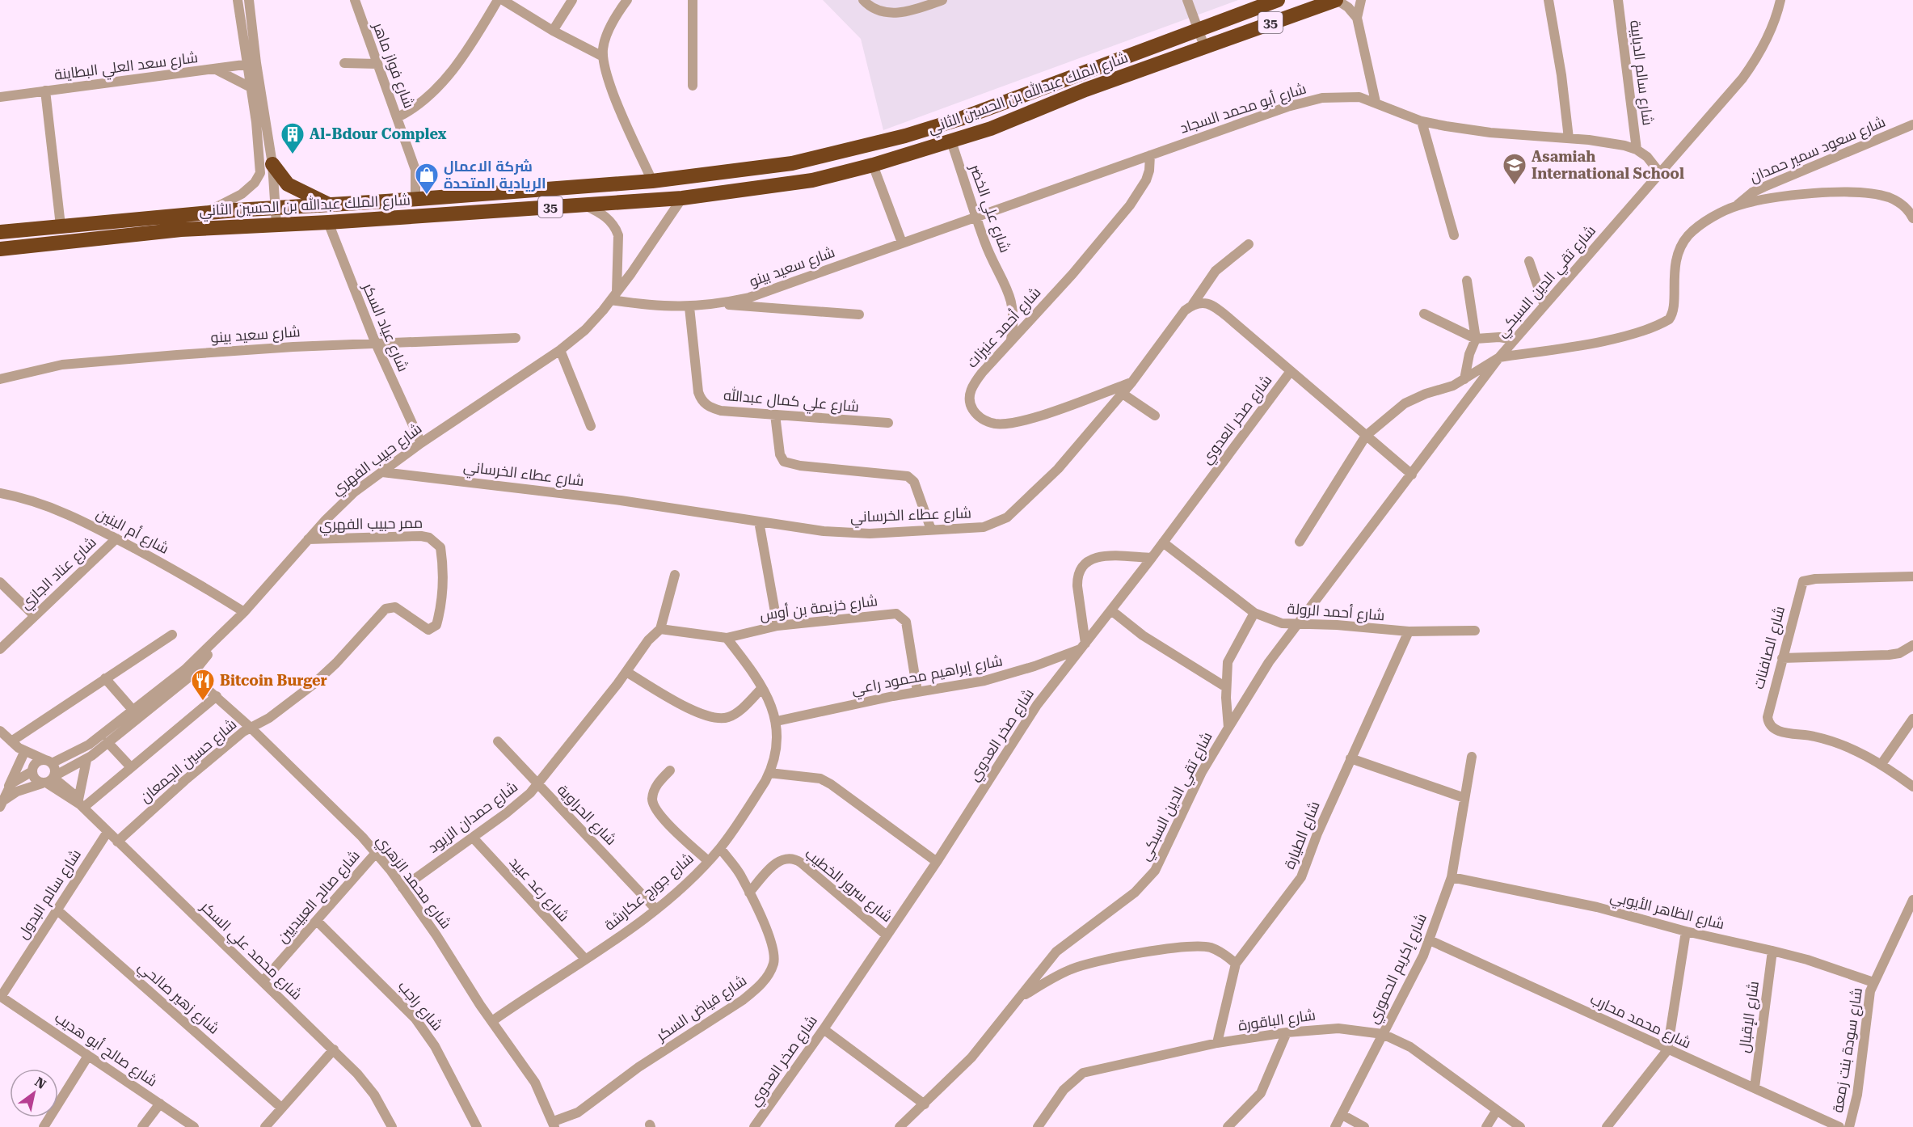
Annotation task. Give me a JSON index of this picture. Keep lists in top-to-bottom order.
{
  "streets": {
    "highway": ["35", "شارع الملك عبدالله بن الحسين الثاني"],
    "street": [
      "شارع فواز ماهر",
      "شارع سعد العلي البطاينة",
      "شارع سالم الدبايبة",
      "شارع أبو محمد السجاد",
      "شارع سعود سمير حمدان",
      "شارع علي الخضر",
      "شارع سعيد بينو",
      "شارع تقي الدين السبكي",
      "شارع عياد السكر",
      "شارع أحمد عنيزات",
      "شارع علي كمال عبدالله",
      "شارع صخر العدوي",
      "شارع حبيب الفهري",
      "شارع عطاء الخرساني",
      "ممر حبيب الفهري",
      "شارع أم البنين",
      "شارع عناد الجازي",
      "شارع خزيمة بن أوس",
      "شارع أحمد الرولة",
      "شارع الصافنات",
      "شارع إبراهيم محمود راعي",
      "شارع حسين الجمعان",
      "شارع الحراوية",
      "شارع حمدان الزيود",
      "شارع الطيارة",
      "شارع محمد الزهري",
      "شارع سرور الخطيب",
      "شارع رعد عبيد",
      "شارع جورج عكارشة",
      "شارع سالم البدول",
      "شارع صالح العبيديين",
      "شارع الظاهر الأيوبي",
      "شارع محمد علي السكر",
      "شارع إكريم الحموري",
      "شارع زهير صالحي",
      "شارع راجب",
      "شارع فياض السكر",
      "شارع الإقبال",
      "شارع الباقورة",
      "شارع محمد محارب",
      "شارع صالح أبو هديب",
      "شارع سودة بنت زمعة"
    ]
  },
  "crossings": [
    ["شارع فواز ماهر", "شارع الملك عبدالله بن الحسين الثاني"],
    ["شارع سالم الدبايبة", "شارع أبو محمد السجاد"],
    ["شارع الملك عبدالله بن الحسين الثاني", "شارع علي الخضر"],
    ["شارع الملك عبدالله بن الحسين الثاني", "شارع عياد السكر"],
    ["شارع الملك عبدالله بن الحسين الثاني", "شارع حبيب الفهري"],
    ["شارع أبو محمد السجاد", "شارع علي الخضر"],
    ["شارع أبو محمد السجاد", "شارع سعيد بينو"],
    ["شارع أبو محمد السجاد", "شارع تقي الدين السبكي"],
    ["شارع أبو محمد السجاد", "شارع أحمد عنيزات"],
    ["شارع سعود سمير حمدان", "شارع تقي الدين السبكي"],
    ["شارع علي الخضر", "شارع سعيد بينو"],
    ["شارع علي الخضر", "شارع أحمد عنيزات"],
    ["شارع سعيد بينو", "شارع عياد السكر"],
    ["شارع سعيد بينو", "شارع علي كمال عبدالله"],
    ["شارع سعيد بينو", "شارع حبيب الفهري"],
    ["شارع تقي الدين السبكي", "شارع أحمد الرولة"],
    ["شارع عياد السكر", "شارع حبيب الفهري"],
    ["شارع أحمد عنيزات", "شارع عطاء الخرساني"],
    ["شارع صخر العدوي", "شارع أحمد الرولة"],
    ["شارع صخر العدوي", "شارع إبراهيم محمود راعي"],
    ["شارع صخر العدوي", "شارع سرور الخطيب"],
    ["شارع حبيب الفهري", "شارع عطاء الخرساني"],
    ["شارع حبيب الفهري", "ممر حبيب الفهري"],
    ["شارع حبيب الفهري", "شارع أم البنين"],
    ["شارع حبيب الفهري", "شارع محمد الزهري"],
    ["شارع حبيب الفهري", "شارع محمد علي السكر"],
    ["ممر حبيب الفهري", "شارع حسين الجمعان"],
    ["شارع أم البنين", "شارع عناد الجازي"],
    ["شارع خزيمة بن أوس", "شارع إبراهيم محمود راعي"],
    ["شارع خزيمة بن أوس", "شارع جورج عكارشة"],
    ["شارع أحمد الرولة", "شارع الطيارة"],
    ["شارع إبراهيم محمود راعي", "شارع جورج عكارشة"],
    ["شارع حسين الجمعان", "شارع محمد الزهري"],
    ["شارع حسين الجمعان", "شارع محمد علي السكر"],
    ["شارع الحراوية", "شارع حمدان الزيود"],
    ["شارع الحراوية", "شارع جورج عكارشة"],
    ["شارع حمدان الزيود", "شارع محمد الزهري"],
    ["شارع حمدان الزيود", "شارع رعد عبيد"],
    ["شارع الطيارة", "شارع الباقورة"],
    ["شارع محمد الزهري", "شارع جورج عكارشة"],
    ["شارع محمد الزهري", "شارع صالح العبيديين"],
    ["شارع محمد الزهري", "شارع فياض السكر"],
    ["شارع سرور الخطيب", "شارع فياض السكر"],
    ["شارع رعد عبيد", "شارع جورج عكارشة"],
    ["شارع جورج عكارشة", "شارع فياض السكر"],
    ["شارع سالم البدول", "شارع محمد علي السكر"],
    ["شارع سالم البدول", "شارع زهير صالحي"],
    ["شارع سالم البدول", "شارع صالح أبو هديب"],
    ["شارع صالح العبيديين", "شارع محمد علي السكر"],
    ["شارع صالح العبيديين", "شارع راجب"],
    ["شارع الظاهر الأيوبي", "شارع إكريم الحموري"],
    ["شارع الظاهر الأيوبي", "شارع الإقبال"],
    ["شارع الظاهر الأيوبي", "شارع سودة بنت زمعة"],
    ["شارع إكريم الحموري", "شارع الباقورة"],
    ["شارع إكريم الحموري", "شارع محمد محارب"],
    ["شارع الإقبال", "شارع محمد محارب"]
  ],
  "places": {
    "building": ["Al-Bdour Complex"],
    "school or university": ["Asamiah International School"],
    "shop": ["شركة الاعمال الريادية المتحدة"],
    "restaurant": ["Bitcoin Burger"]
  },
  "north": "top right"
}
